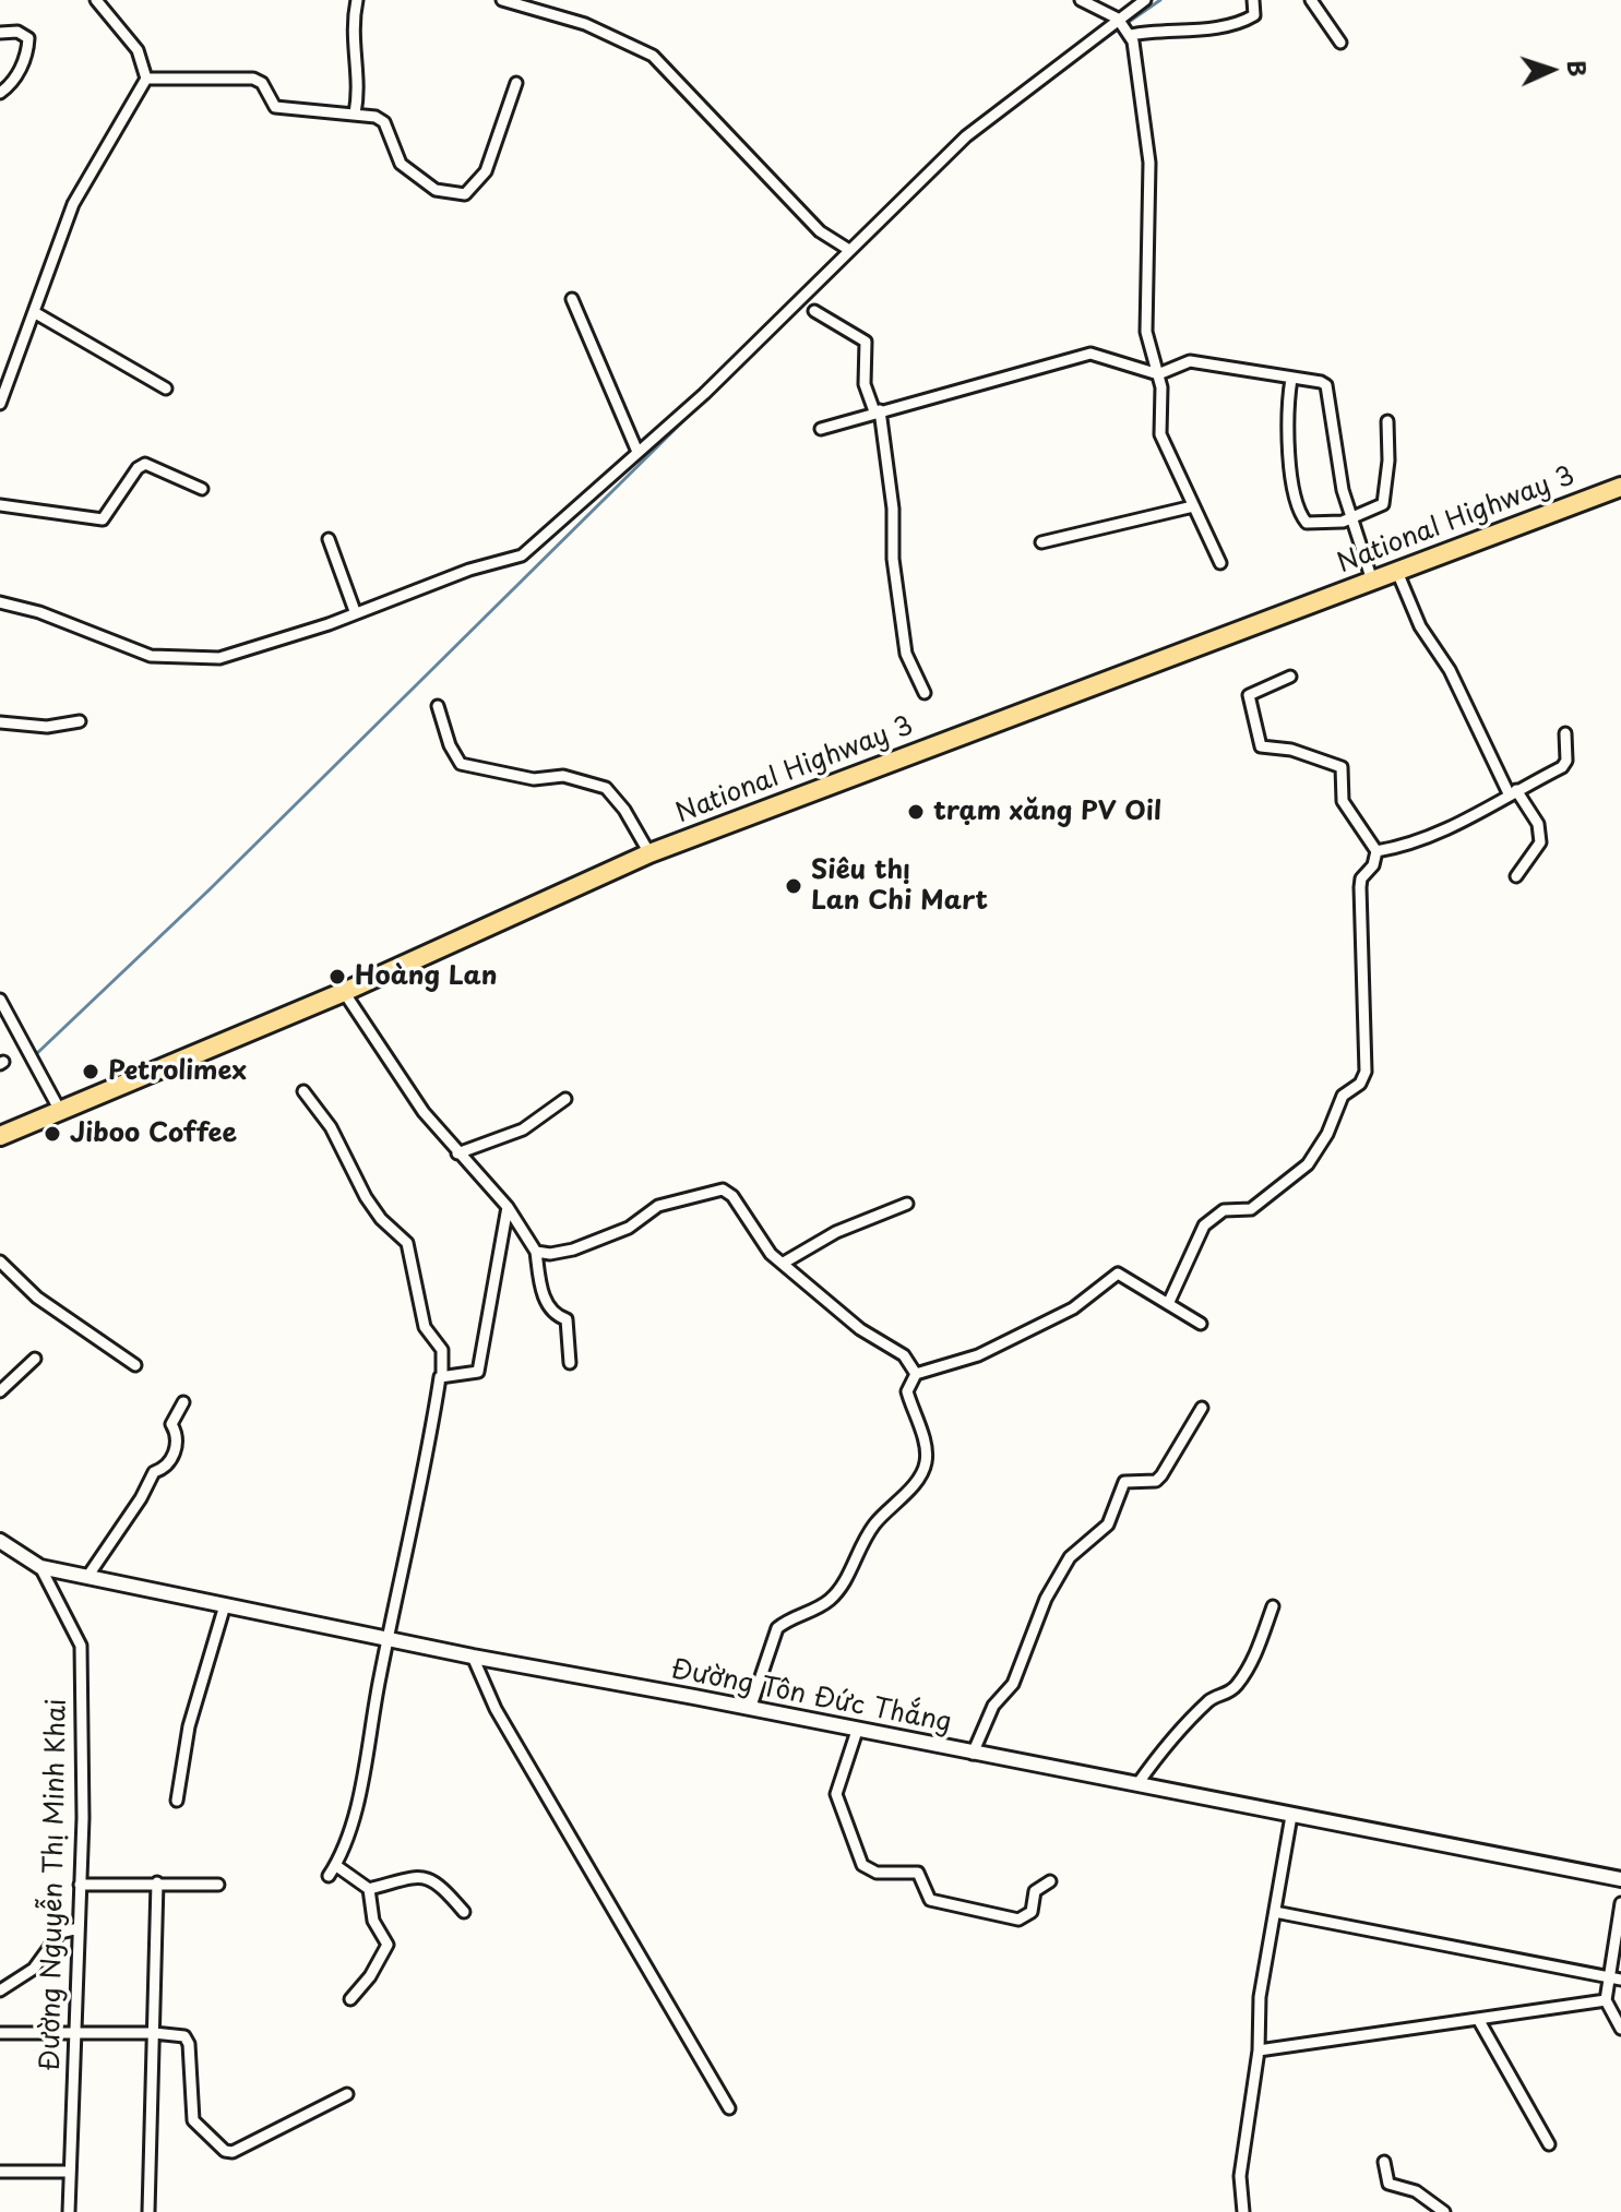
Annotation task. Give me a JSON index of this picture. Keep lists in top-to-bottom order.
{
  "streets": {
    "highway": ["National Highway 3"],
    "main road": ["Đường Tôn Đức Thắng"],
    "street": ["Đường Nguyễn Thị Minh Khai"]
  },
  "crossings": [
    ["Đường Tôn Đức Thắng", "Đường Nguyễn Thị Minh Khai"]
  ],
  "places": [
    "trạm xăng PV Oil",
    "Siêu thị Lan Chi Mart",
    "Hoàng Lan",
    "Petrolimex",
    "Jiboo Coffee"
  ],
  "north": "right"
}
